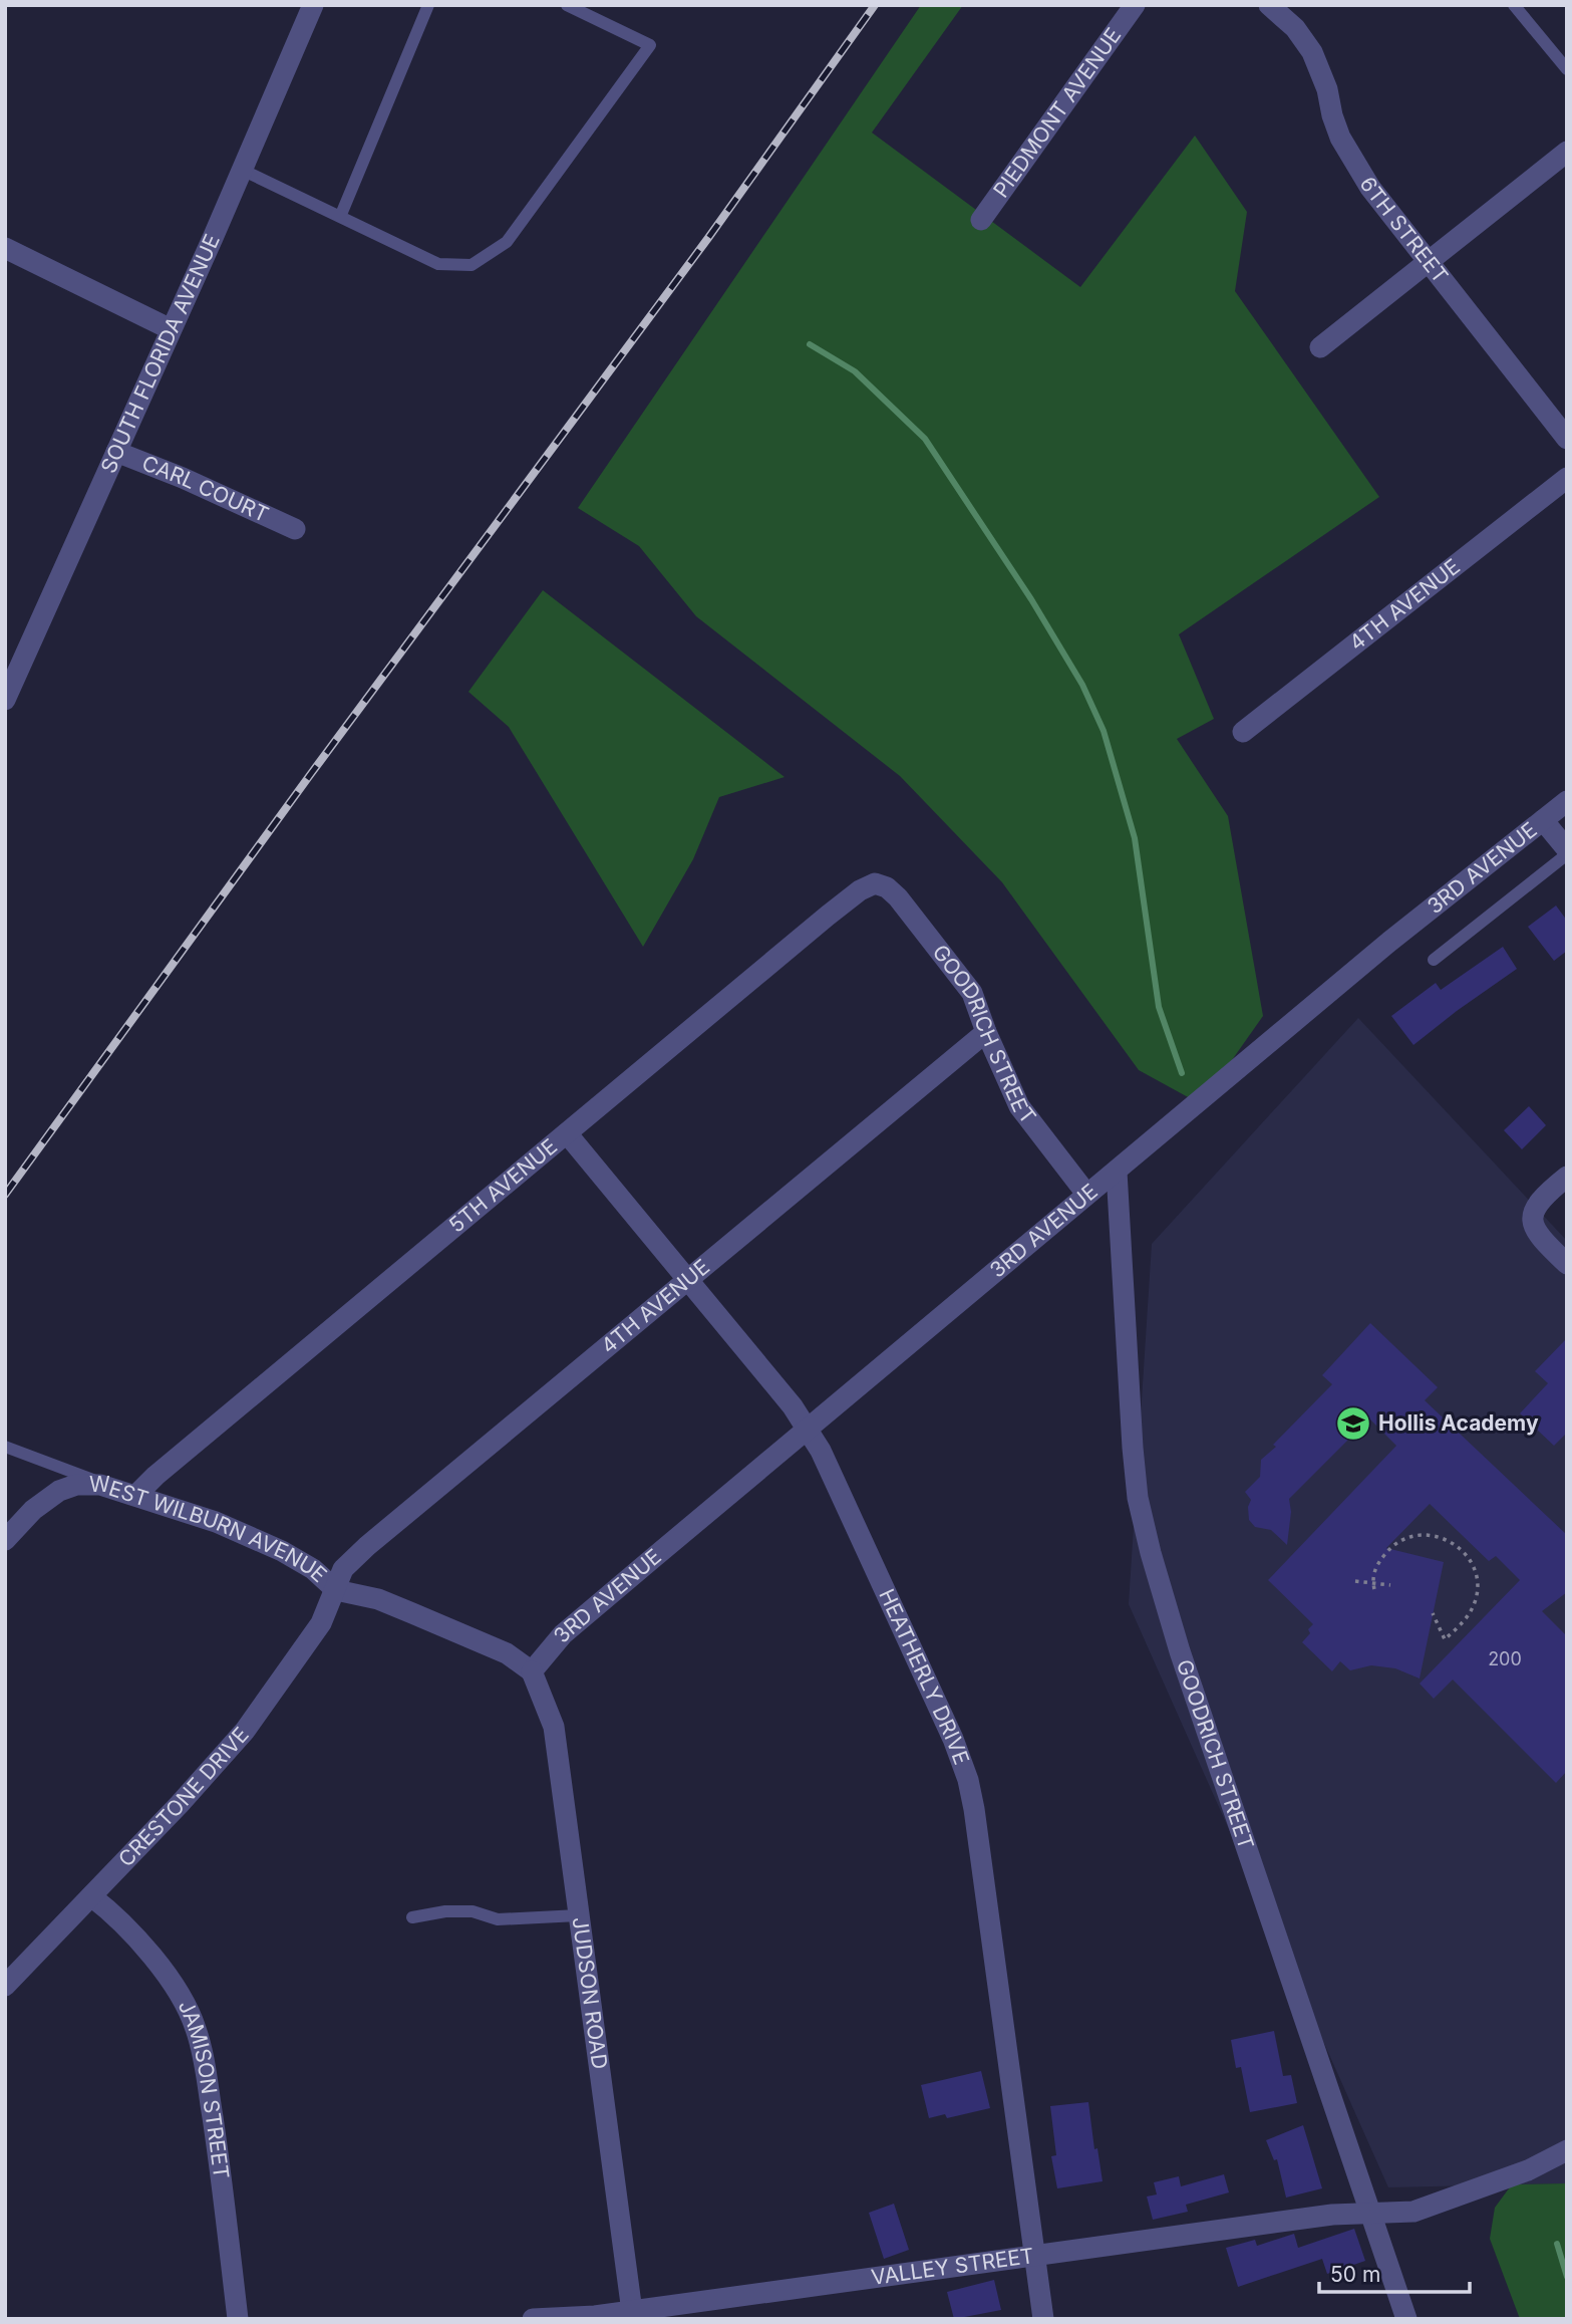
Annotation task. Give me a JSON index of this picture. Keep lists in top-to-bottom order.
{
  "streets": {
    "street": [
      "PIEDMONT AVENUE",
      "6TH STREET",
      "SOUTH FLORIDA AVENUE",
      "CARL COURT",
      "4TH AVENUE",
      "3RD AVENUE",
      "GOODRICH STREET",
      "5TH AVENUE",
      "WEST WILBURN AVENUE",
      "HEATHERLY DRIVE",
      "CRESTONE DRIVE",
      "JUDSON ROAD",
      "JAMISON STREET",
      "VALLEY STREET"
    ]
  },
  "crossings": [
    ["SOUTH FLORIDA AVENUE", "CARL COURT"],
    ["4TH AVENUE", "GOODRICH STREET"],
    ["4TH AVENUE", "WEST WILBURN AVENUE"],
    ["4TH AVENUE", "HEATHERLY DRIVE"],
    ["4TH AVENUE", "CRESTONE DRIVE"],
    ["3RD AVENUE", "GOODRICH STREET"],
    ["3RD AVENUE", "WEST WILBURN AVENUE"],
    ["3RD AVENUE", "HEATHERLY DRIVE"],
    ["3RD AVENUE", "JUDSON ROAD"],
    ["GOODRICH STREET", "5TH AVENUE"],
    ["GOODRICH STREET", "VALLEY STREET"],
    ["5TH AVENUE", "WEST WILBURN AVENUE"],
    ["5TH AVENUE", "HEATHERLY DRIVE"],
    ["WEST WILBURN AVENUE", "CRESTONE DRIVE"],
    ["WEST WILBURN AVENUE", "JUDSON ROAD"],
    ["HEATHERLY DRIVE", "VALLEY STREET"],
    ["CRESTONE DRIVE", "JAMISON STREET"],
    ["JUDSON ROAD", "VALLEY STREET"]
  ],
  "places": {
    "school or university": ["Hollis Academy"]
  },
  "house_numbers": ["200"],
  "scale_bar": "50 m"
}
